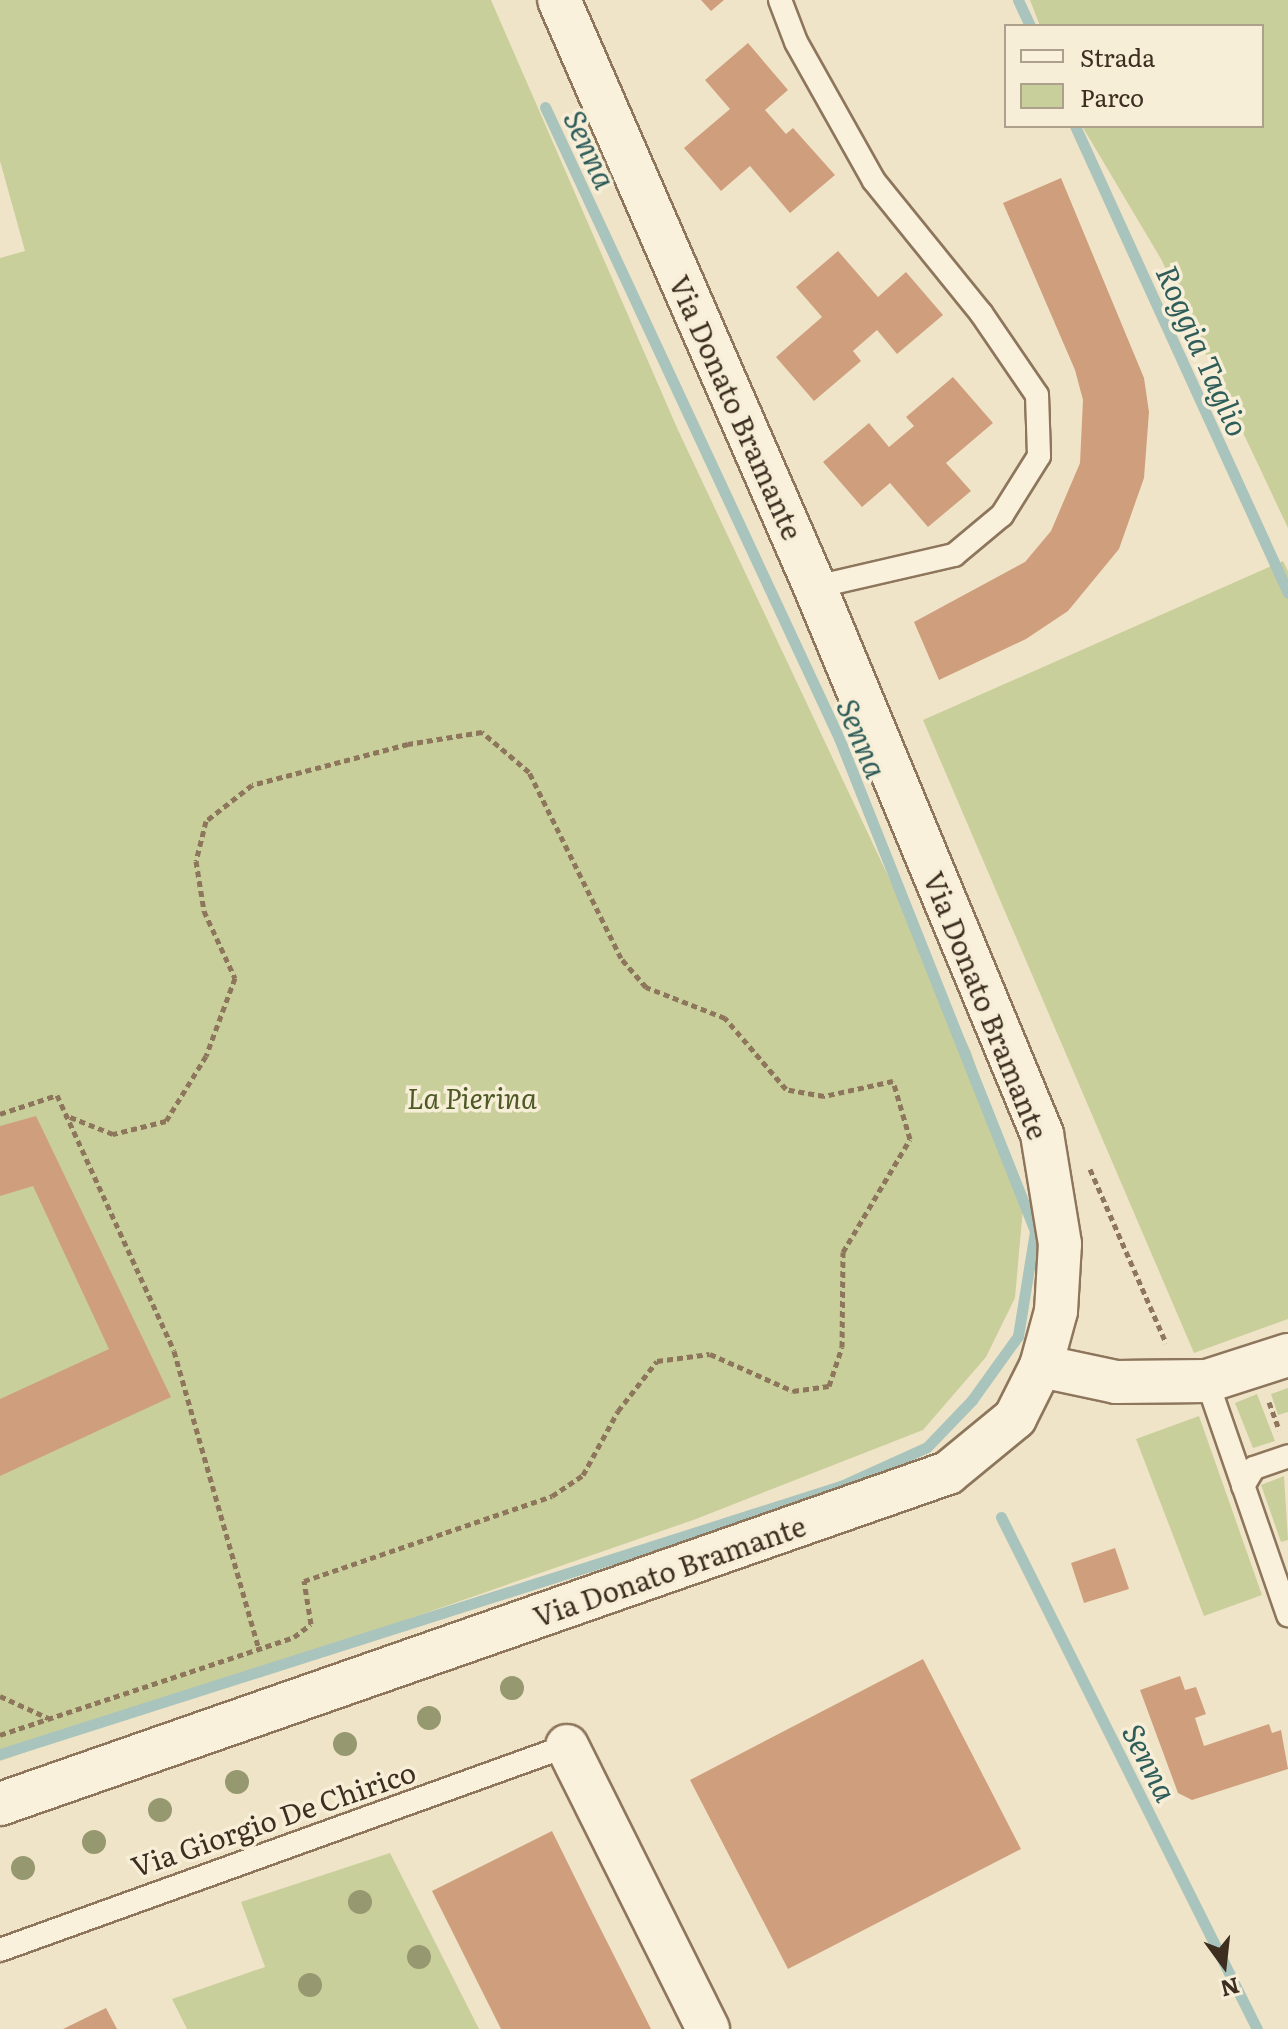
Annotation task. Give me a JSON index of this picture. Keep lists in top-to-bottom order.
{
  "streets": {
    "street": ["Via Donato Bramante"],
    "lane": ["Via Giorgio De Chirico"]
  },
  "water": ["Senna", "Roggia Taglio"],
  "parks": ["La Pierina"],
  "legend": ["Strada", "Parco"],
  "north": "bottom"
}
